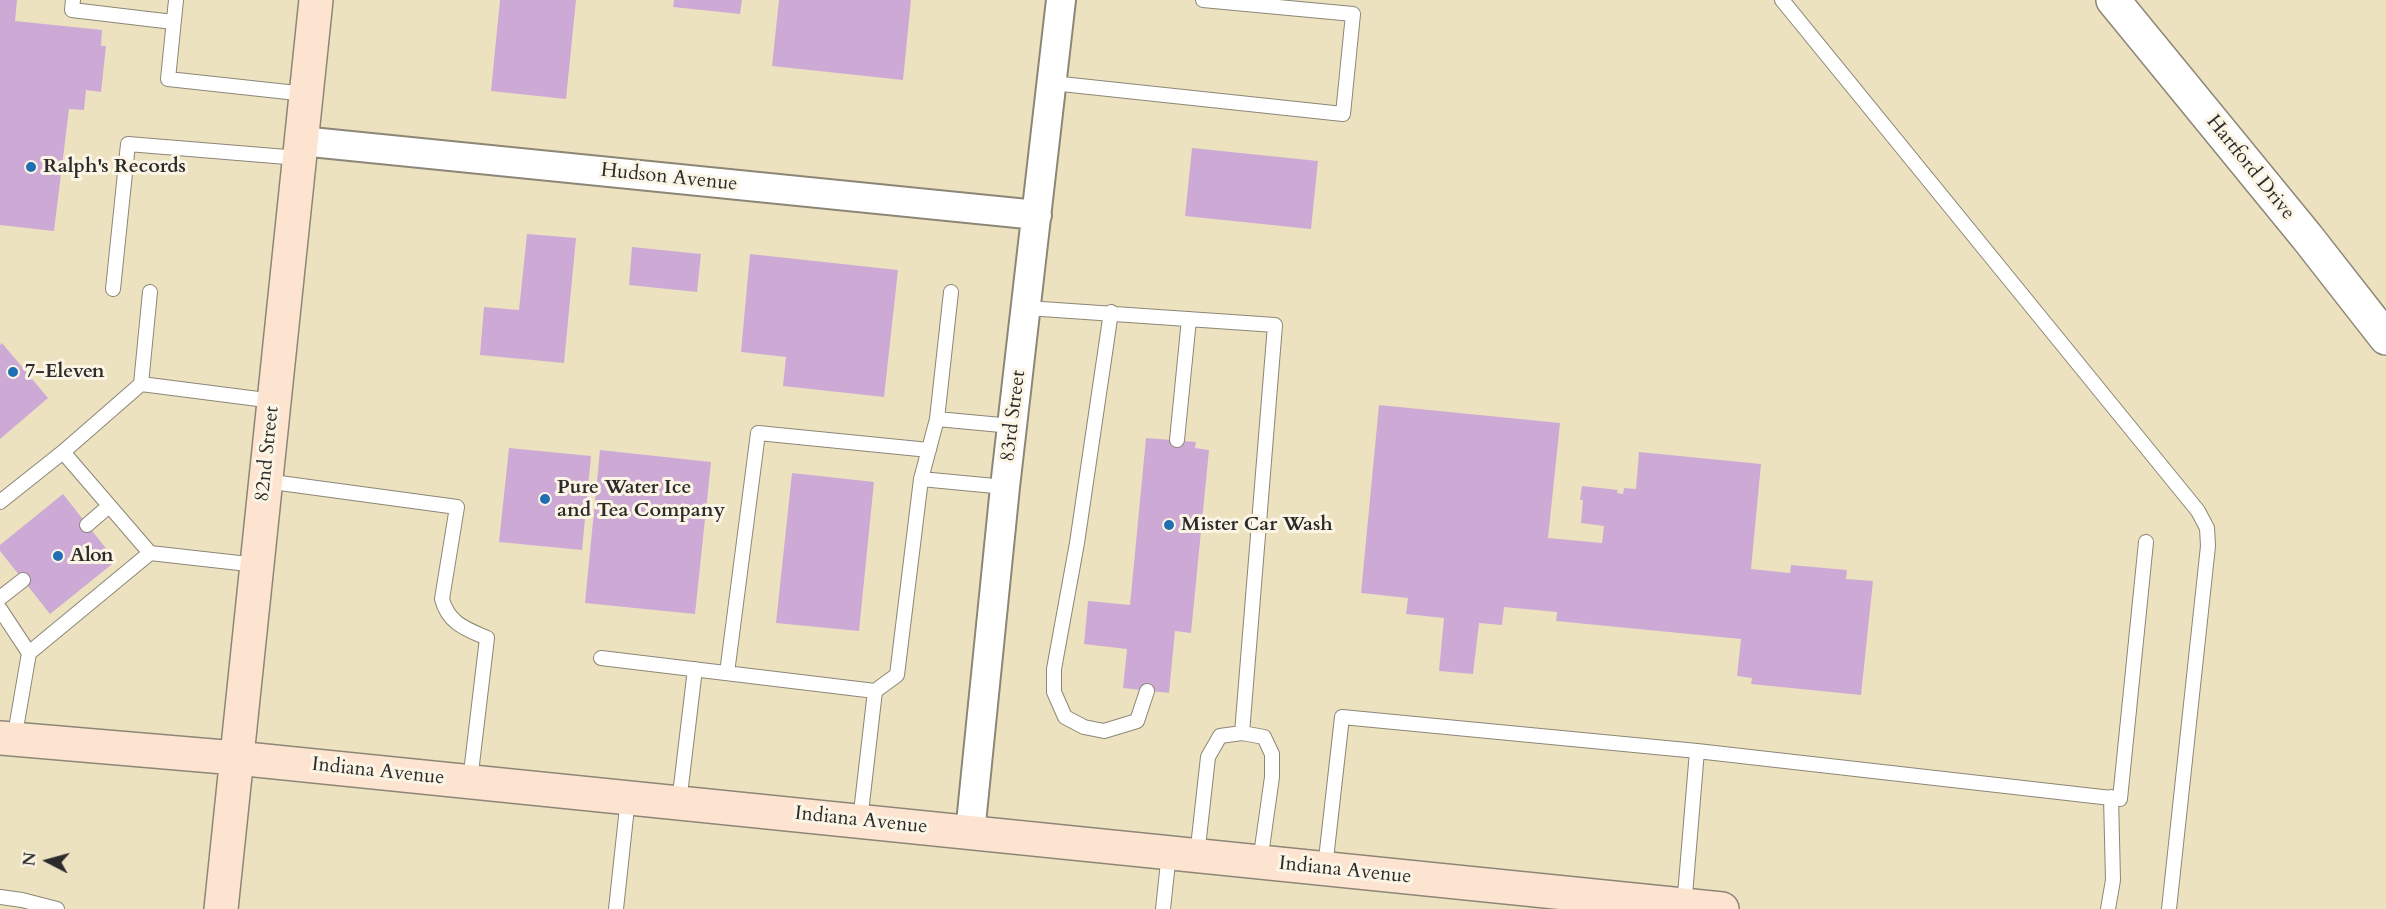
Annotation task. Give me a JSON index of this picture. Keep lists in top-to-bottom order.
{
  "streets": {
    "main road": ["82nd Street", "Indiana Avenue"],
    "street": ["Hartford Drive", "Hudson Avenue", "83rd Street"]
  },
  "crossings": [
    ["Hudson Avenue", "83rd Street"],
    ["Hudson Avenue", "82nd Street"],
    ["83rd Street", "Indiana Avenue"],
    ["82nd Street", "Indiana Avenue"]
  ],
  "places": [
    "Ralph's Records",
    "7-Eleven",
    "Pure Water Ice and Tea Company",
    "Mister Car Wash",
    "Alon"
  ],
  "north": "left"
}
